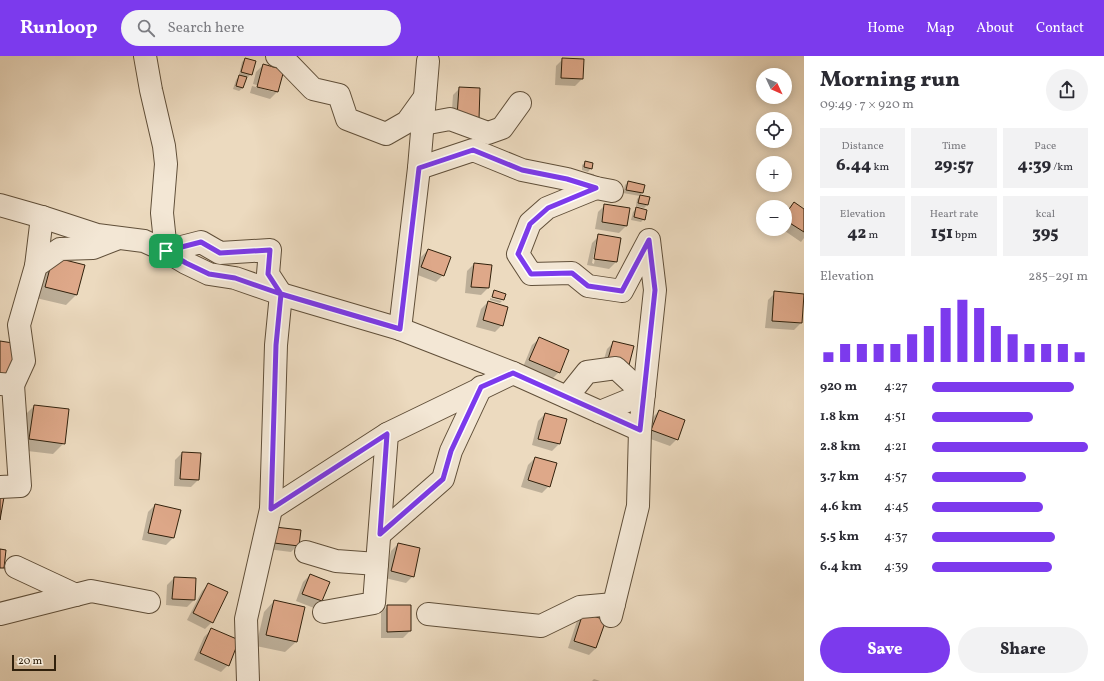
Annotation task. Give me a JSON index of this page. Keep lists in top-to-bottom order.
{
  "scale_bar": "20 m",
  "north": "bottom right",
  "page": {
    "header": "Runloop",
    "search": "Search here",
    "nav": [
      "Home",
      "Map",
      "About",
      "Contact"
    ],
    "heading": ["Morning run", "09:49 · 7 × 920 m"],
    "map_buttons": ["+", "−"],
    "stats": [
      ["Distance", "6.44 km"],
      ["Time", "29:57"],
      ["Pace", "4:39 /km"],
      ["Elevation", "42 m"],
      ["Heart rate", "151 bpm"],
      ["kcal", "395"]
    ],
    "chart": ["Elevation", "285–291 m"],
    "list": [
      {
        "name": "920 m",
        "note": "4:27"
      },
      {
        "name": "1.8 km",
        "note": "4:51"
      },
      {
        "name": "2.8 km",
        "note": "4:21"
      },
      {
        "name": "3.7 km",
        "note": "4:57"
      },
      {
        "name": "4.6 km",
        "note": "4:45"
      },
      {
        "name": "5.5 km",
        "note": "4:37"
      },
      {
        "name": "6.4 km",
        "note": "4:39"
      }
    ],
    "buttons": ["Save", "Share"],
    "scale": "20 m"
  }
}
